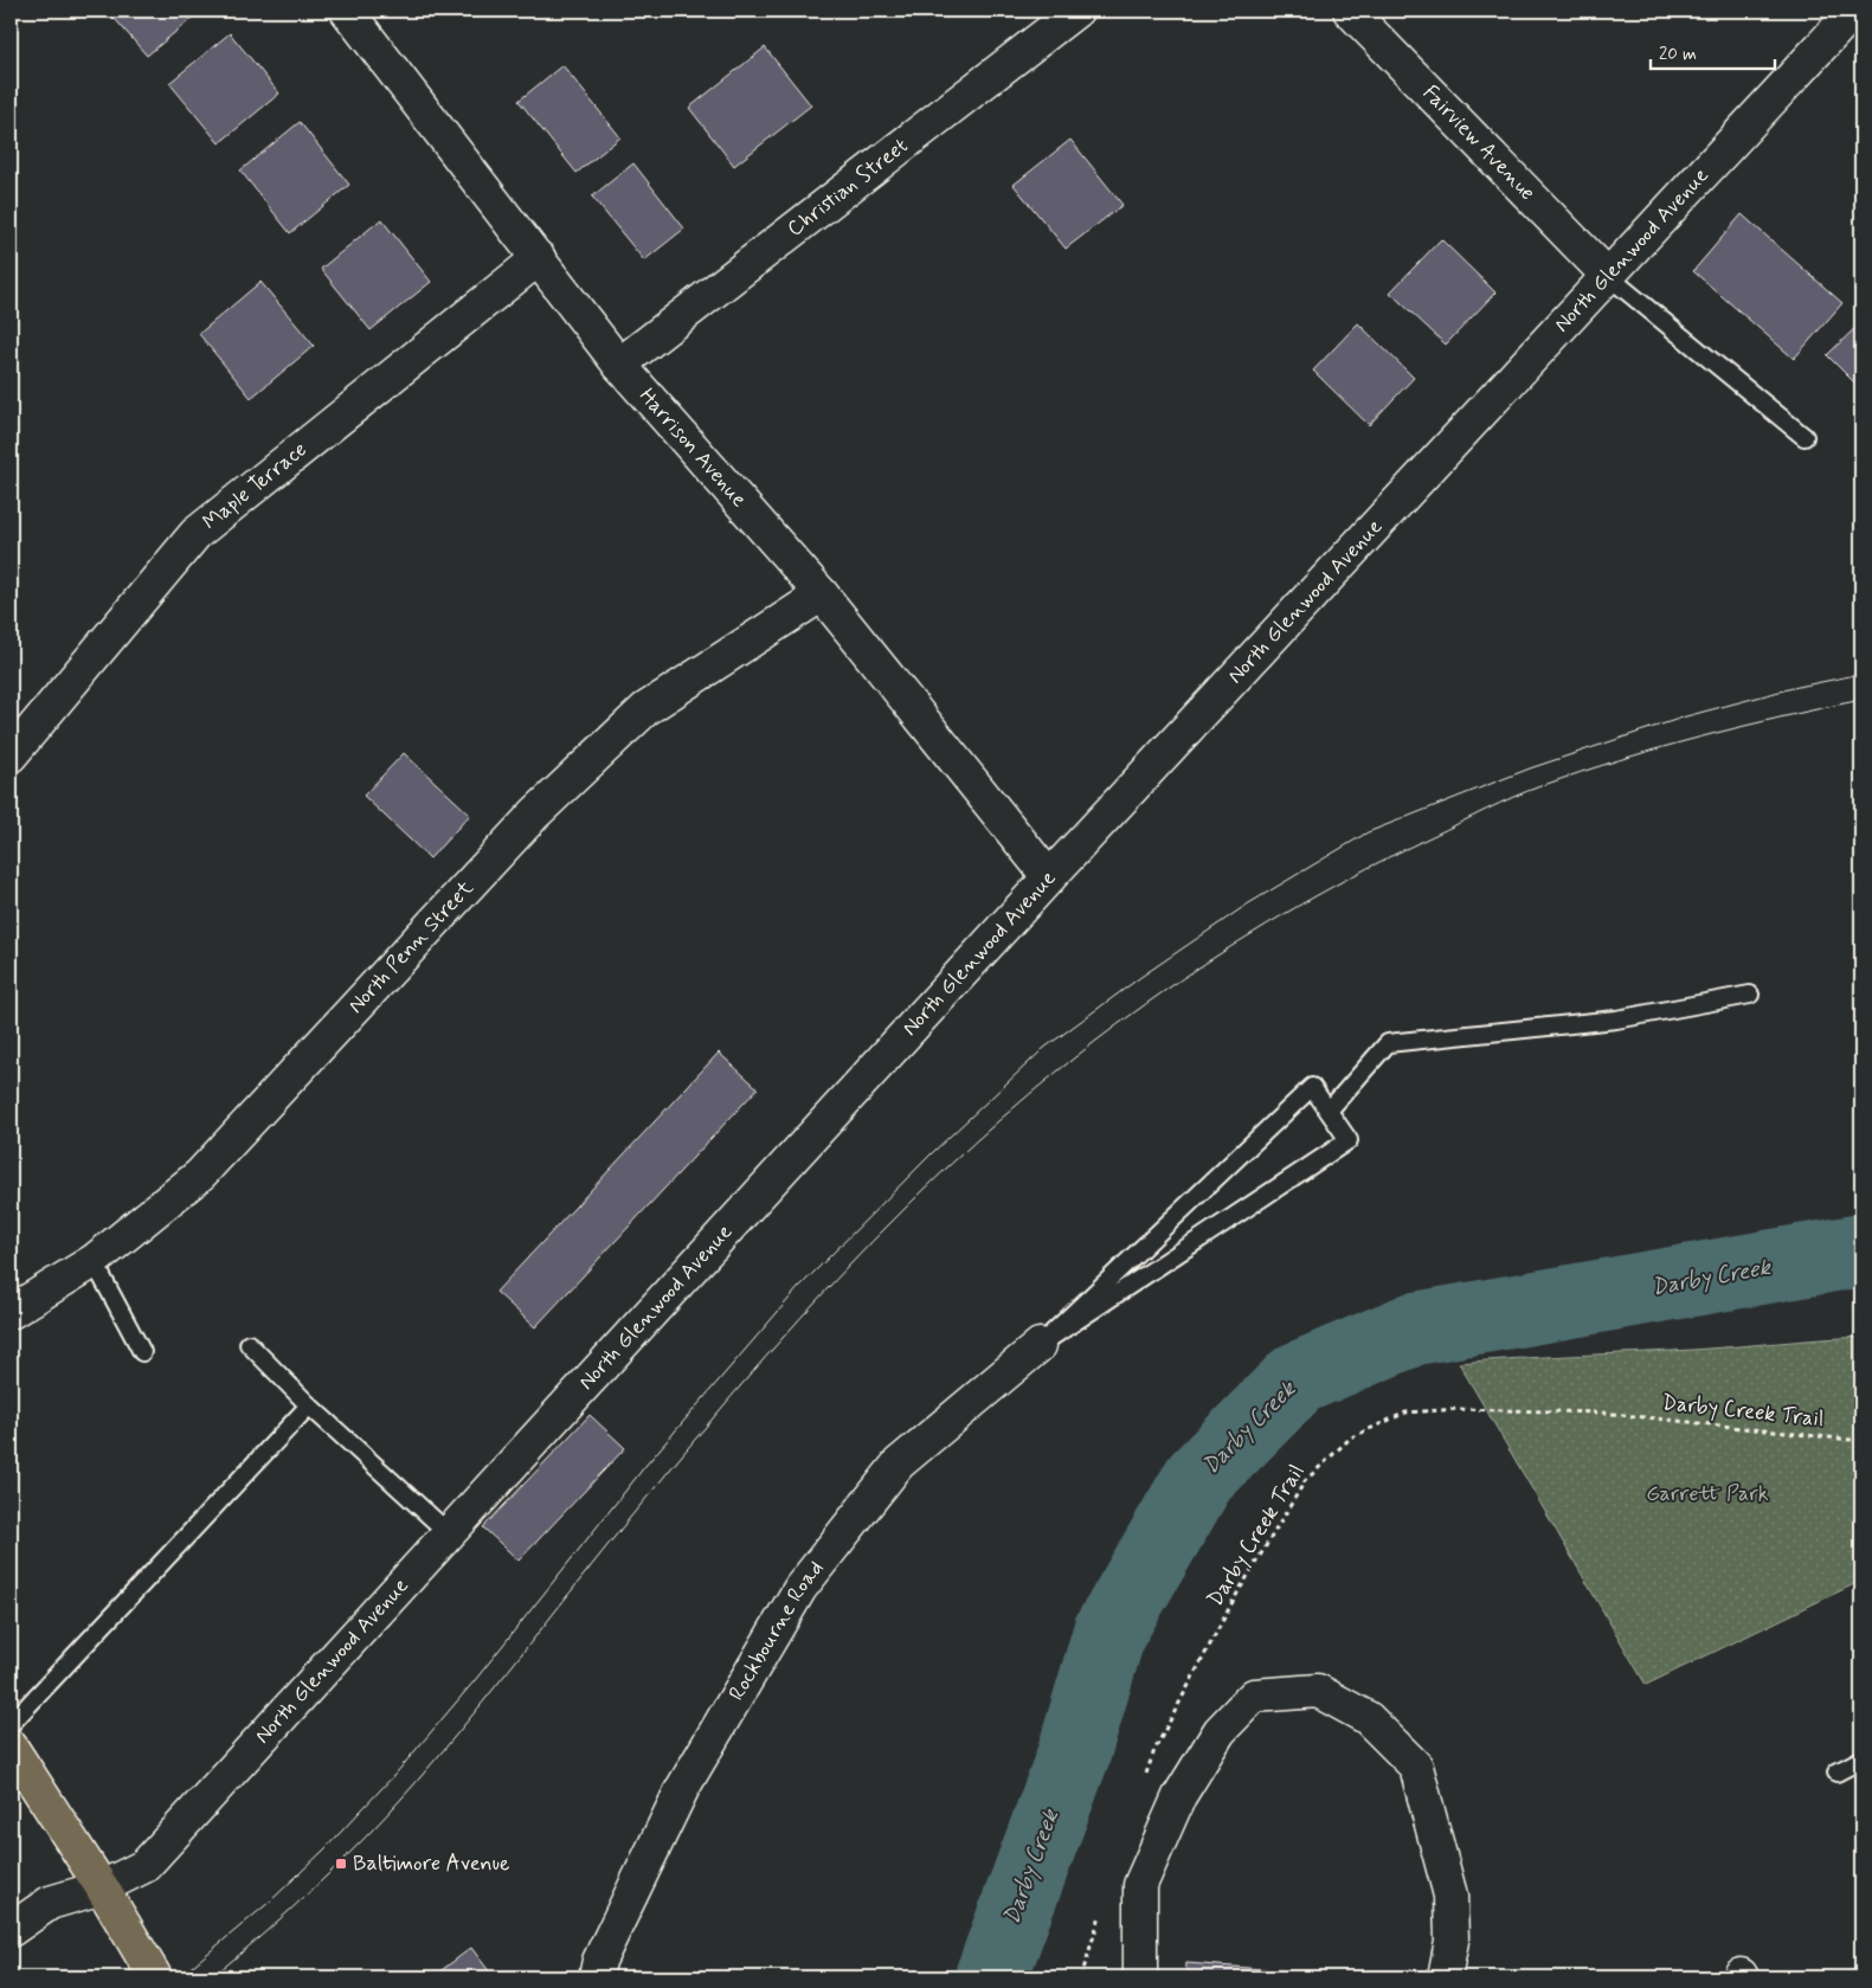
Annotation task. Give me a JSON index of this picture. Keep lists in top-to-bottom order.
{
  "streets": {
    "street": [
      "Fairview Avenue",
      "Christian Street",
      "North Glenwood Avenue",
      "Harrison Avenue",
      "Maple Terrace",
      "North Penn Street",
      "Rockbourne Road"
    ],
    "path": ["Darby Creek Trail"]
  },
  "crossings": [
    ["Fairview Avenue", "North Glenwood Avenue"],
    ["Christian Street", "Harrison Avenue"],
    ["North Glenwood Avenue", "Harrison Avenue"],
    ["Harrison Avenue", "Maple Terrace"],
    ["Harrison Avenue", "North Penn Street"]
  ],
  "water": ["Darby Creek"],
  "parks": ["Garrett Park"],
  "places": {
    "transit": ["Baltimore Avenue"]
  },
  "scale_bar": "20 m"
}
